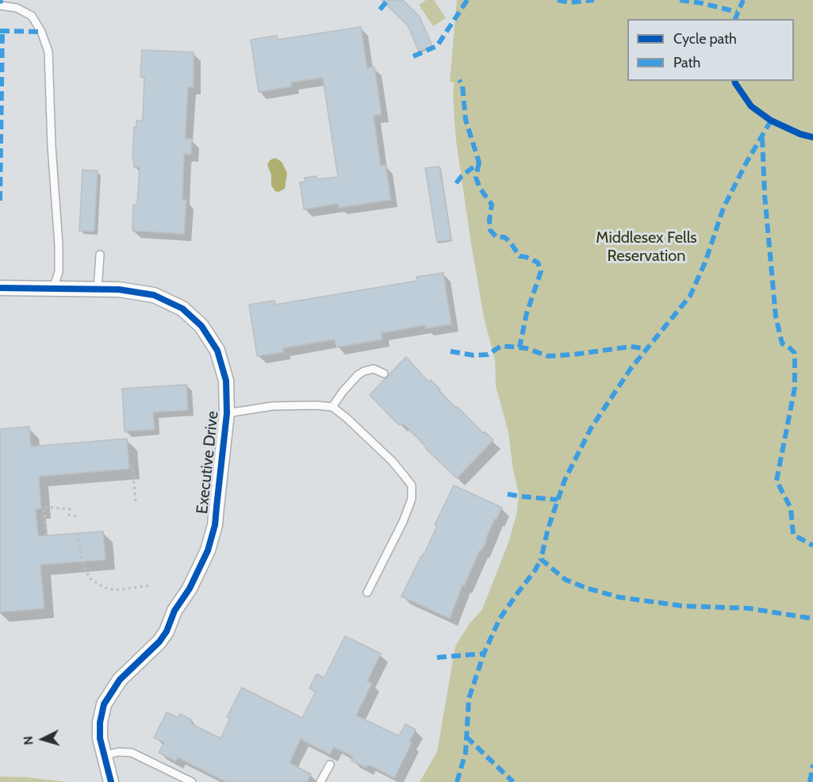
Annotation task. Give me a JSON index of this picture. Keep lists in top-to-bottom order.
{
  "streets": {
    "street": ["Executive Drive"]
  },
  "parks": ["Middlesex Fells Reservation"],
  "legend": ["Cycle path", "Path"],
  "north": "left"
}
